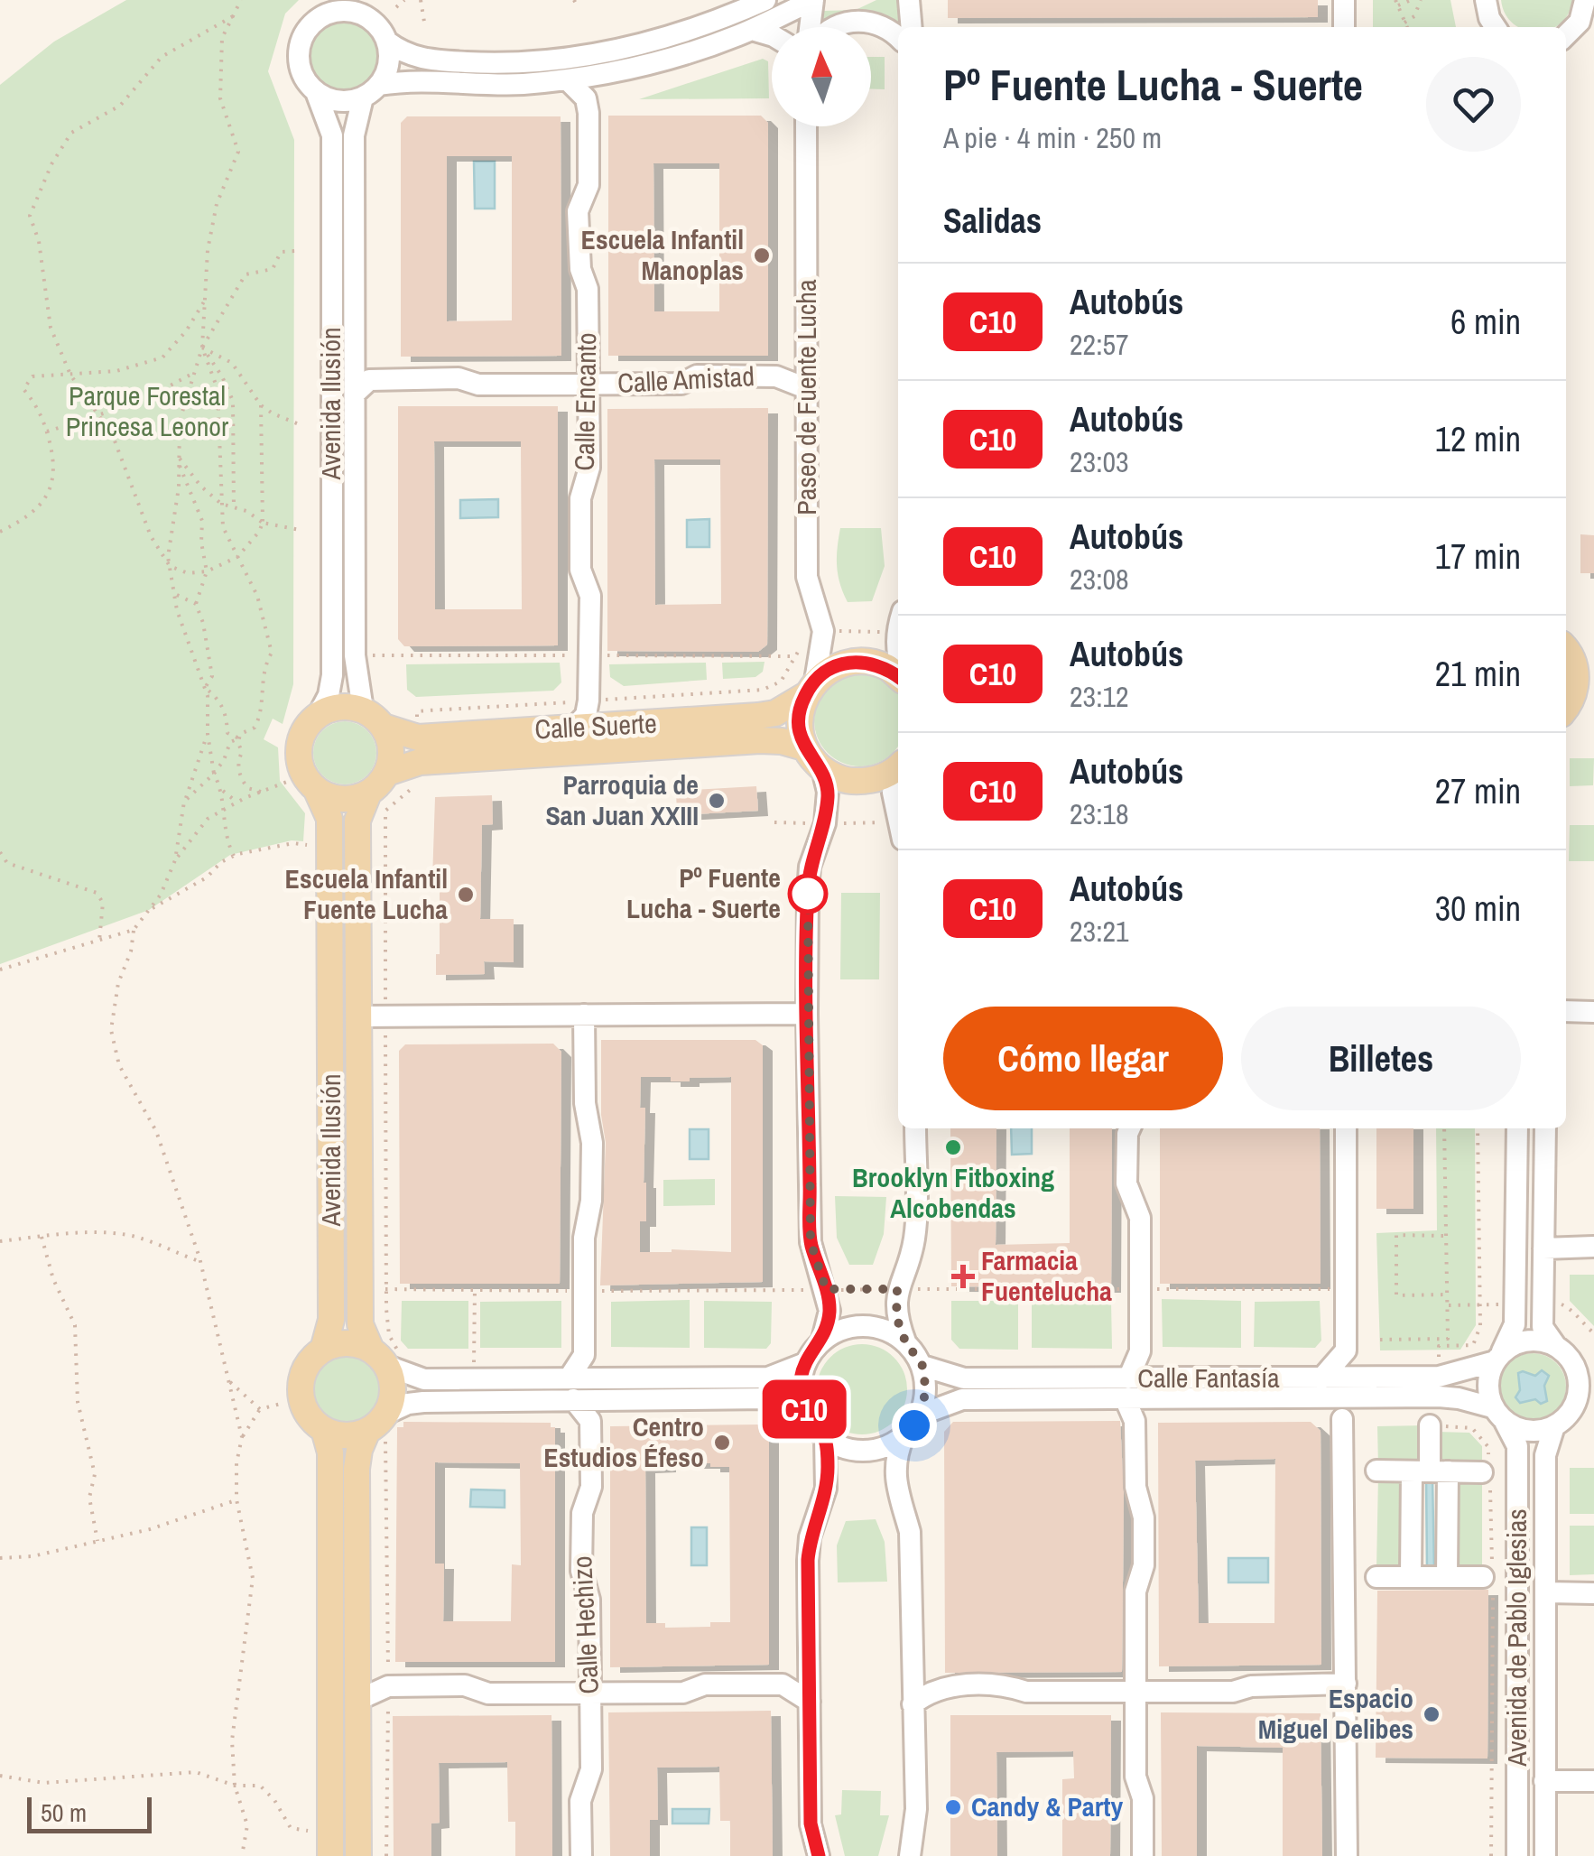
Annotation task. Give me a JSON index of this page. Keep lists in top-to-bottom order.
{
  "streets": {
    "main road": ["Avenida Ilusión", "Calle Suerte"],
    "street": [
      "Calle Amistad",
      "Paseo de Fuente Lucha",
      "Calle Encanto",
      "Calle Fantasía",
      "Calle Hechizo",
      "Avenida de Pablo Iglesias"
    ]
  },
  "crossings": [
    ["Calle Amistad", "Paseo de Fuente Lucha"],
    ["Calle Amistad", "Calle Encanto"],
    ["Calle Amistad", "Avenida Ilusión"],
    ["Paseo de Fuente Lucha", "Calle Suerte"],
    ["Calle Encanto", "Calle Suerte"],
    ["Avenida Ilusión", "Calle Suerte"],
    ["Calle Fantasía", "Avenida de Pablo Iglesias"]
  ],
  "parks": ["Parque Forestal Princesa Leonor"],
  "places": {
    "other": [
      "Escuela Infantil Manoplas",
      "Parroquia de San Juan XXIII",
      "Pº Fuente Lucha - Suerte",
      "Escuela Infantil Fuente Lucha",
      "Brooklyn Fitboxing Alcobendas",
      "Centro Estudios Éfeso",
      "Espacio Miguel Delibes",
      "Candy & Party"
    ],
    "health": ["Farmacia Fuentelucha"]
  },
  "lines": ["bus line C10"],
  "scale_bar": "50 m",
  "north": "top",
  "page": {
    "on_map": "C10",
    "heading": [
      ["Pº Fuente Lucha - Suerte", "A pie · 4 min · 250 m"],
      "Salidas"
    ],
    "list": [
      {
        "mark": "C10",
        "name": "Autobús",
        "note": "22:57",
        "value": "6 min"
      },
      {
        "mark": "C10",
        "name": "Autobús",
        "note": "23:03",
        "value": "12 min"
      },
      {
        "mark": "C10",
        "name": "Autobús",
        "note": "23:08",
        "value": "17 min"
      },
      {
        "mark": "C10",
        "name": "Autobús",
        "note": "23:12",
        "value": "21 min"
      },
      {
        "mark": "C10",
        "name": "Autobús",
        "note": "23:18",
        "value": "27 min"
      },
      {
        "mark": "C10",
        "name": "Autobús",
        "note": "23:21",
        "value": "30 min"
      }
    ],
    "buttons": ["Cómo llegar", "Billetes"],
    "scale": "50 m"
  }
}
